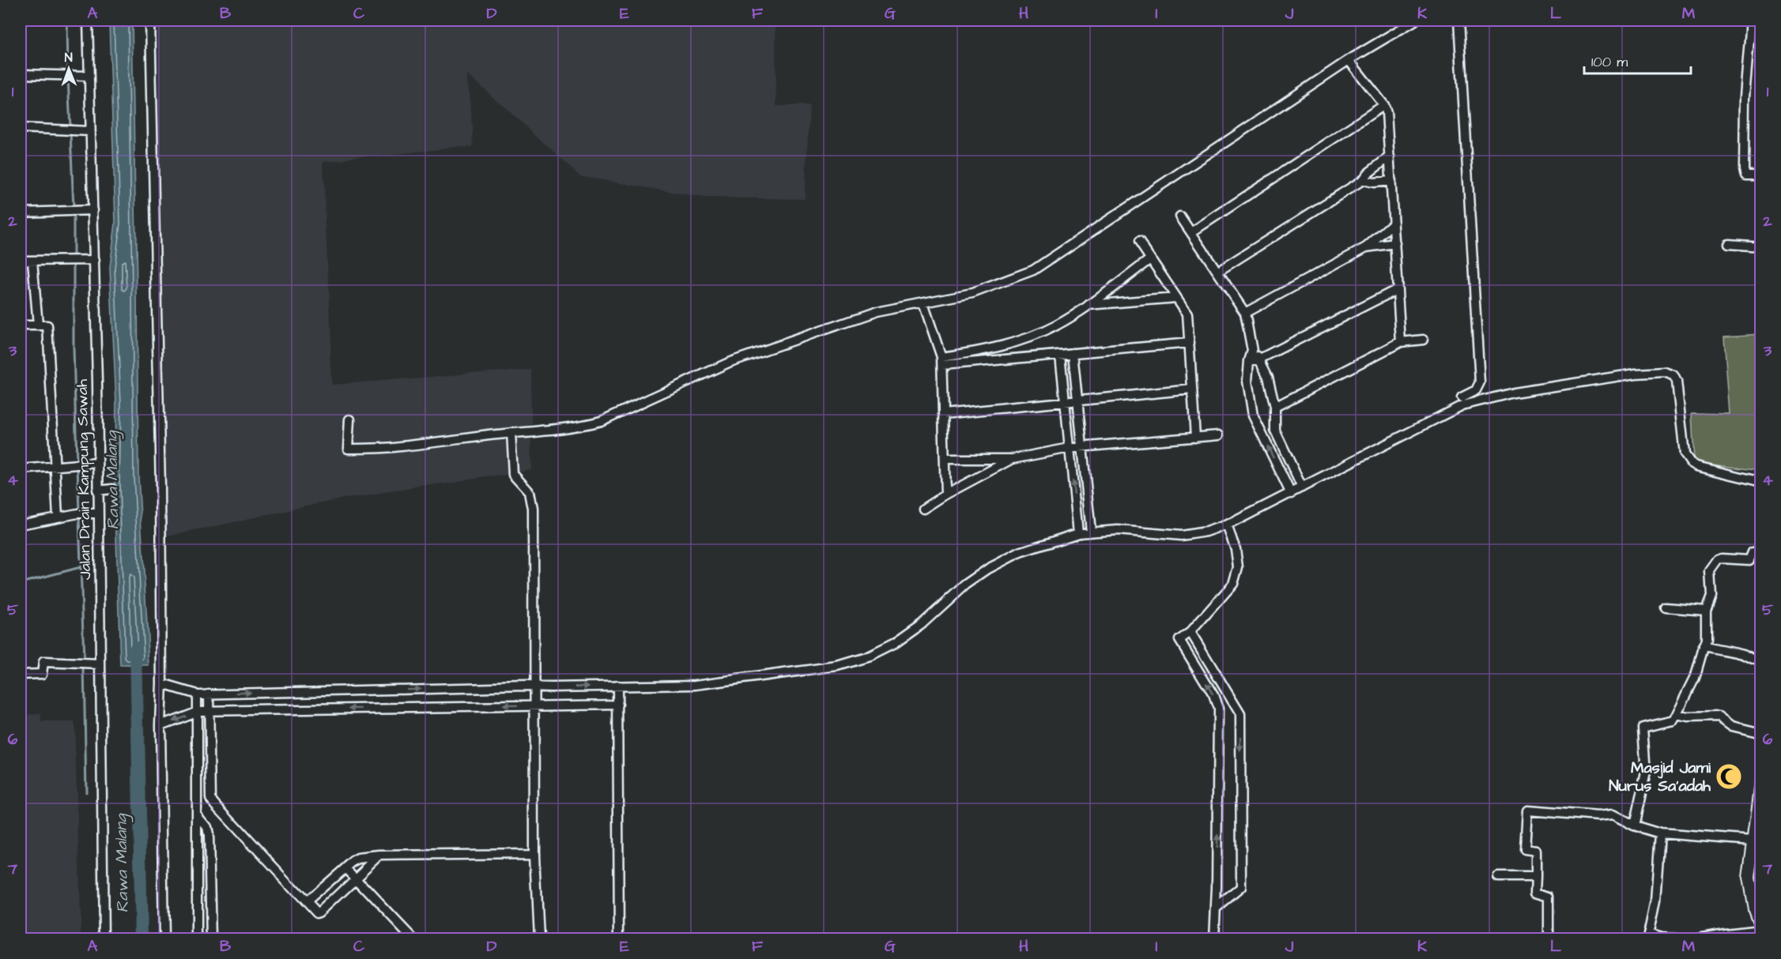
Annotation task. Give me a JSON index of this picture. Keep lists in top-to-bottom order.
{
  "streets": {
    "street": ["Jalan Drain Kampung Sawah"]
  },
  "water": ["Rawa Malang"],
  "places": {
    "mosque": ["Masjid Jami Nurus Sa'adah"]
  },
  "scale_bar": "100 m",
  "north": "top",
  "grid": {
    "columns": [
      "A",
      "B",
      "C",
      "D",
      "E",
      "F",
      "G",
      "H",
      "I",
      "J",
      "K",
      "L",
      "M"
    ],
    "rows": [
      "1",
      "2",
      "3",
      "4",
      "5",
      "6",
      "7"
    ]
  }
}
